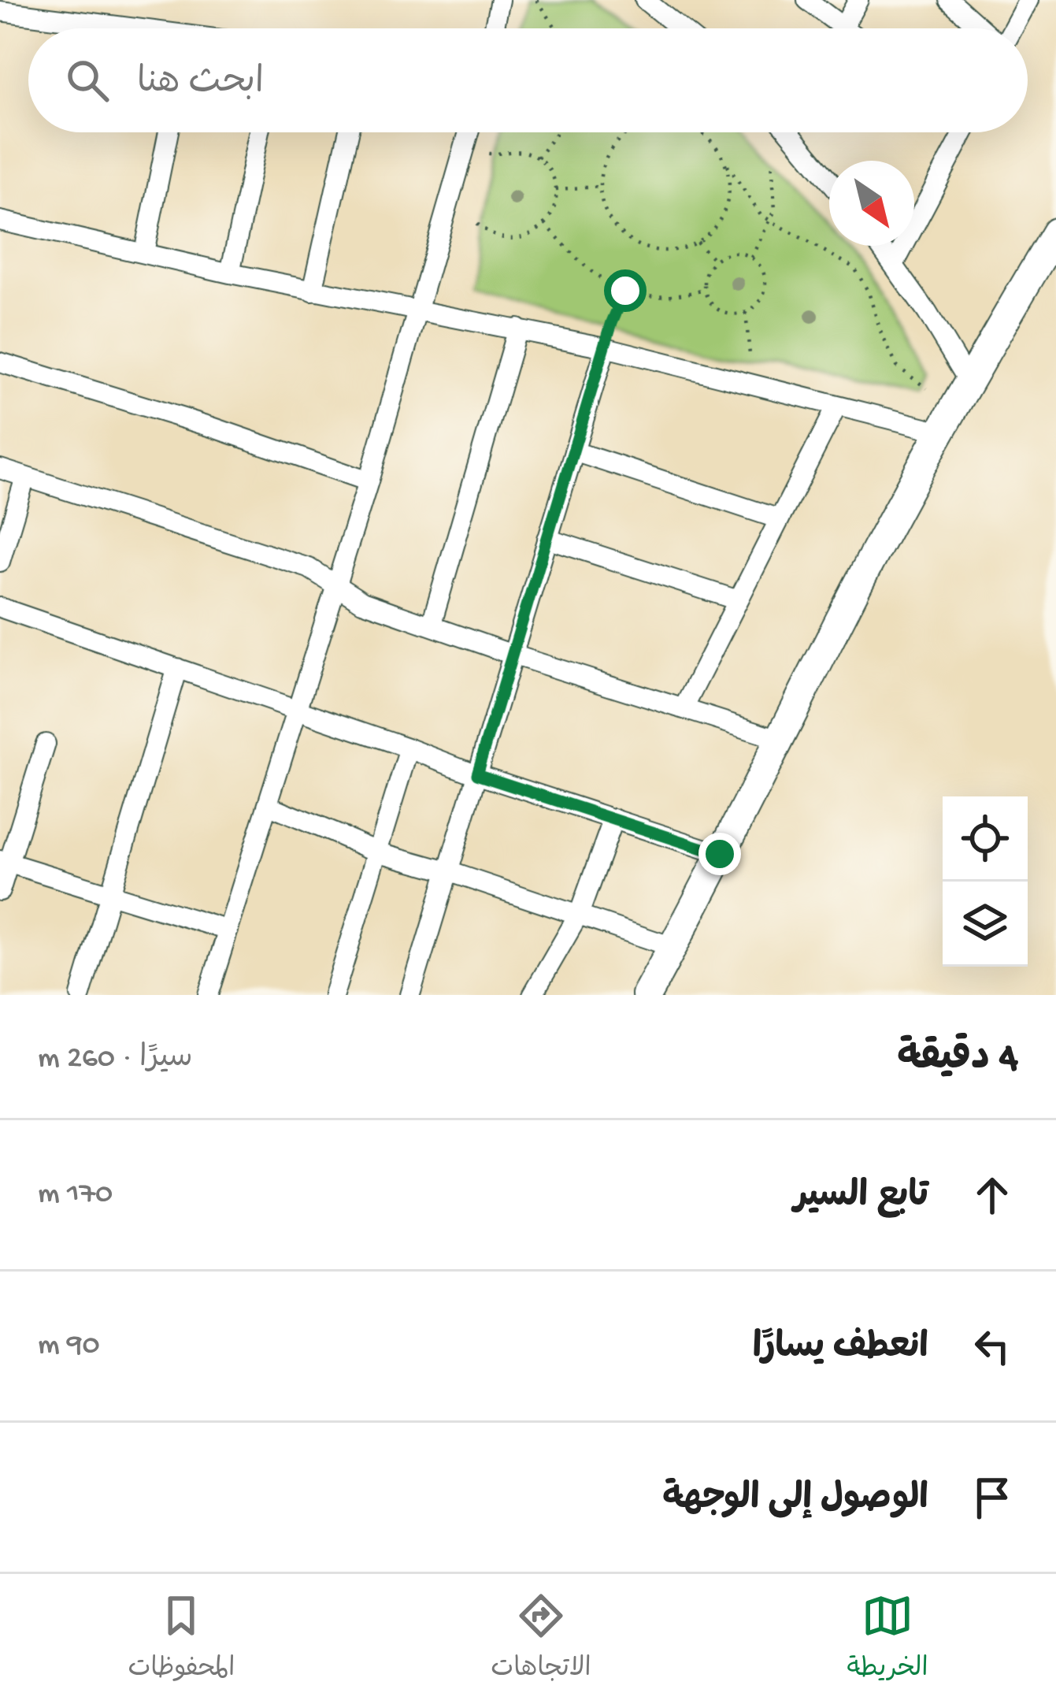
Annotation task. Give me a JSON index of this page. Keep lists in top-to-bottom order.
{
  "north": "bottom right",
  "page": {
    "search": "ابحث هنا",
    "heading": ["4 دقيقة", "سيرًا · 260 m"],
    "list": [
      ["تابع السير", "170 m"],
      ["انعطف يسارًا", "90 m"],
      "الوصول إلى الوجهة"
    ],
    "nav": ["الخريطة", "الاتجاهات", "المحفوظات"]
  }
}
